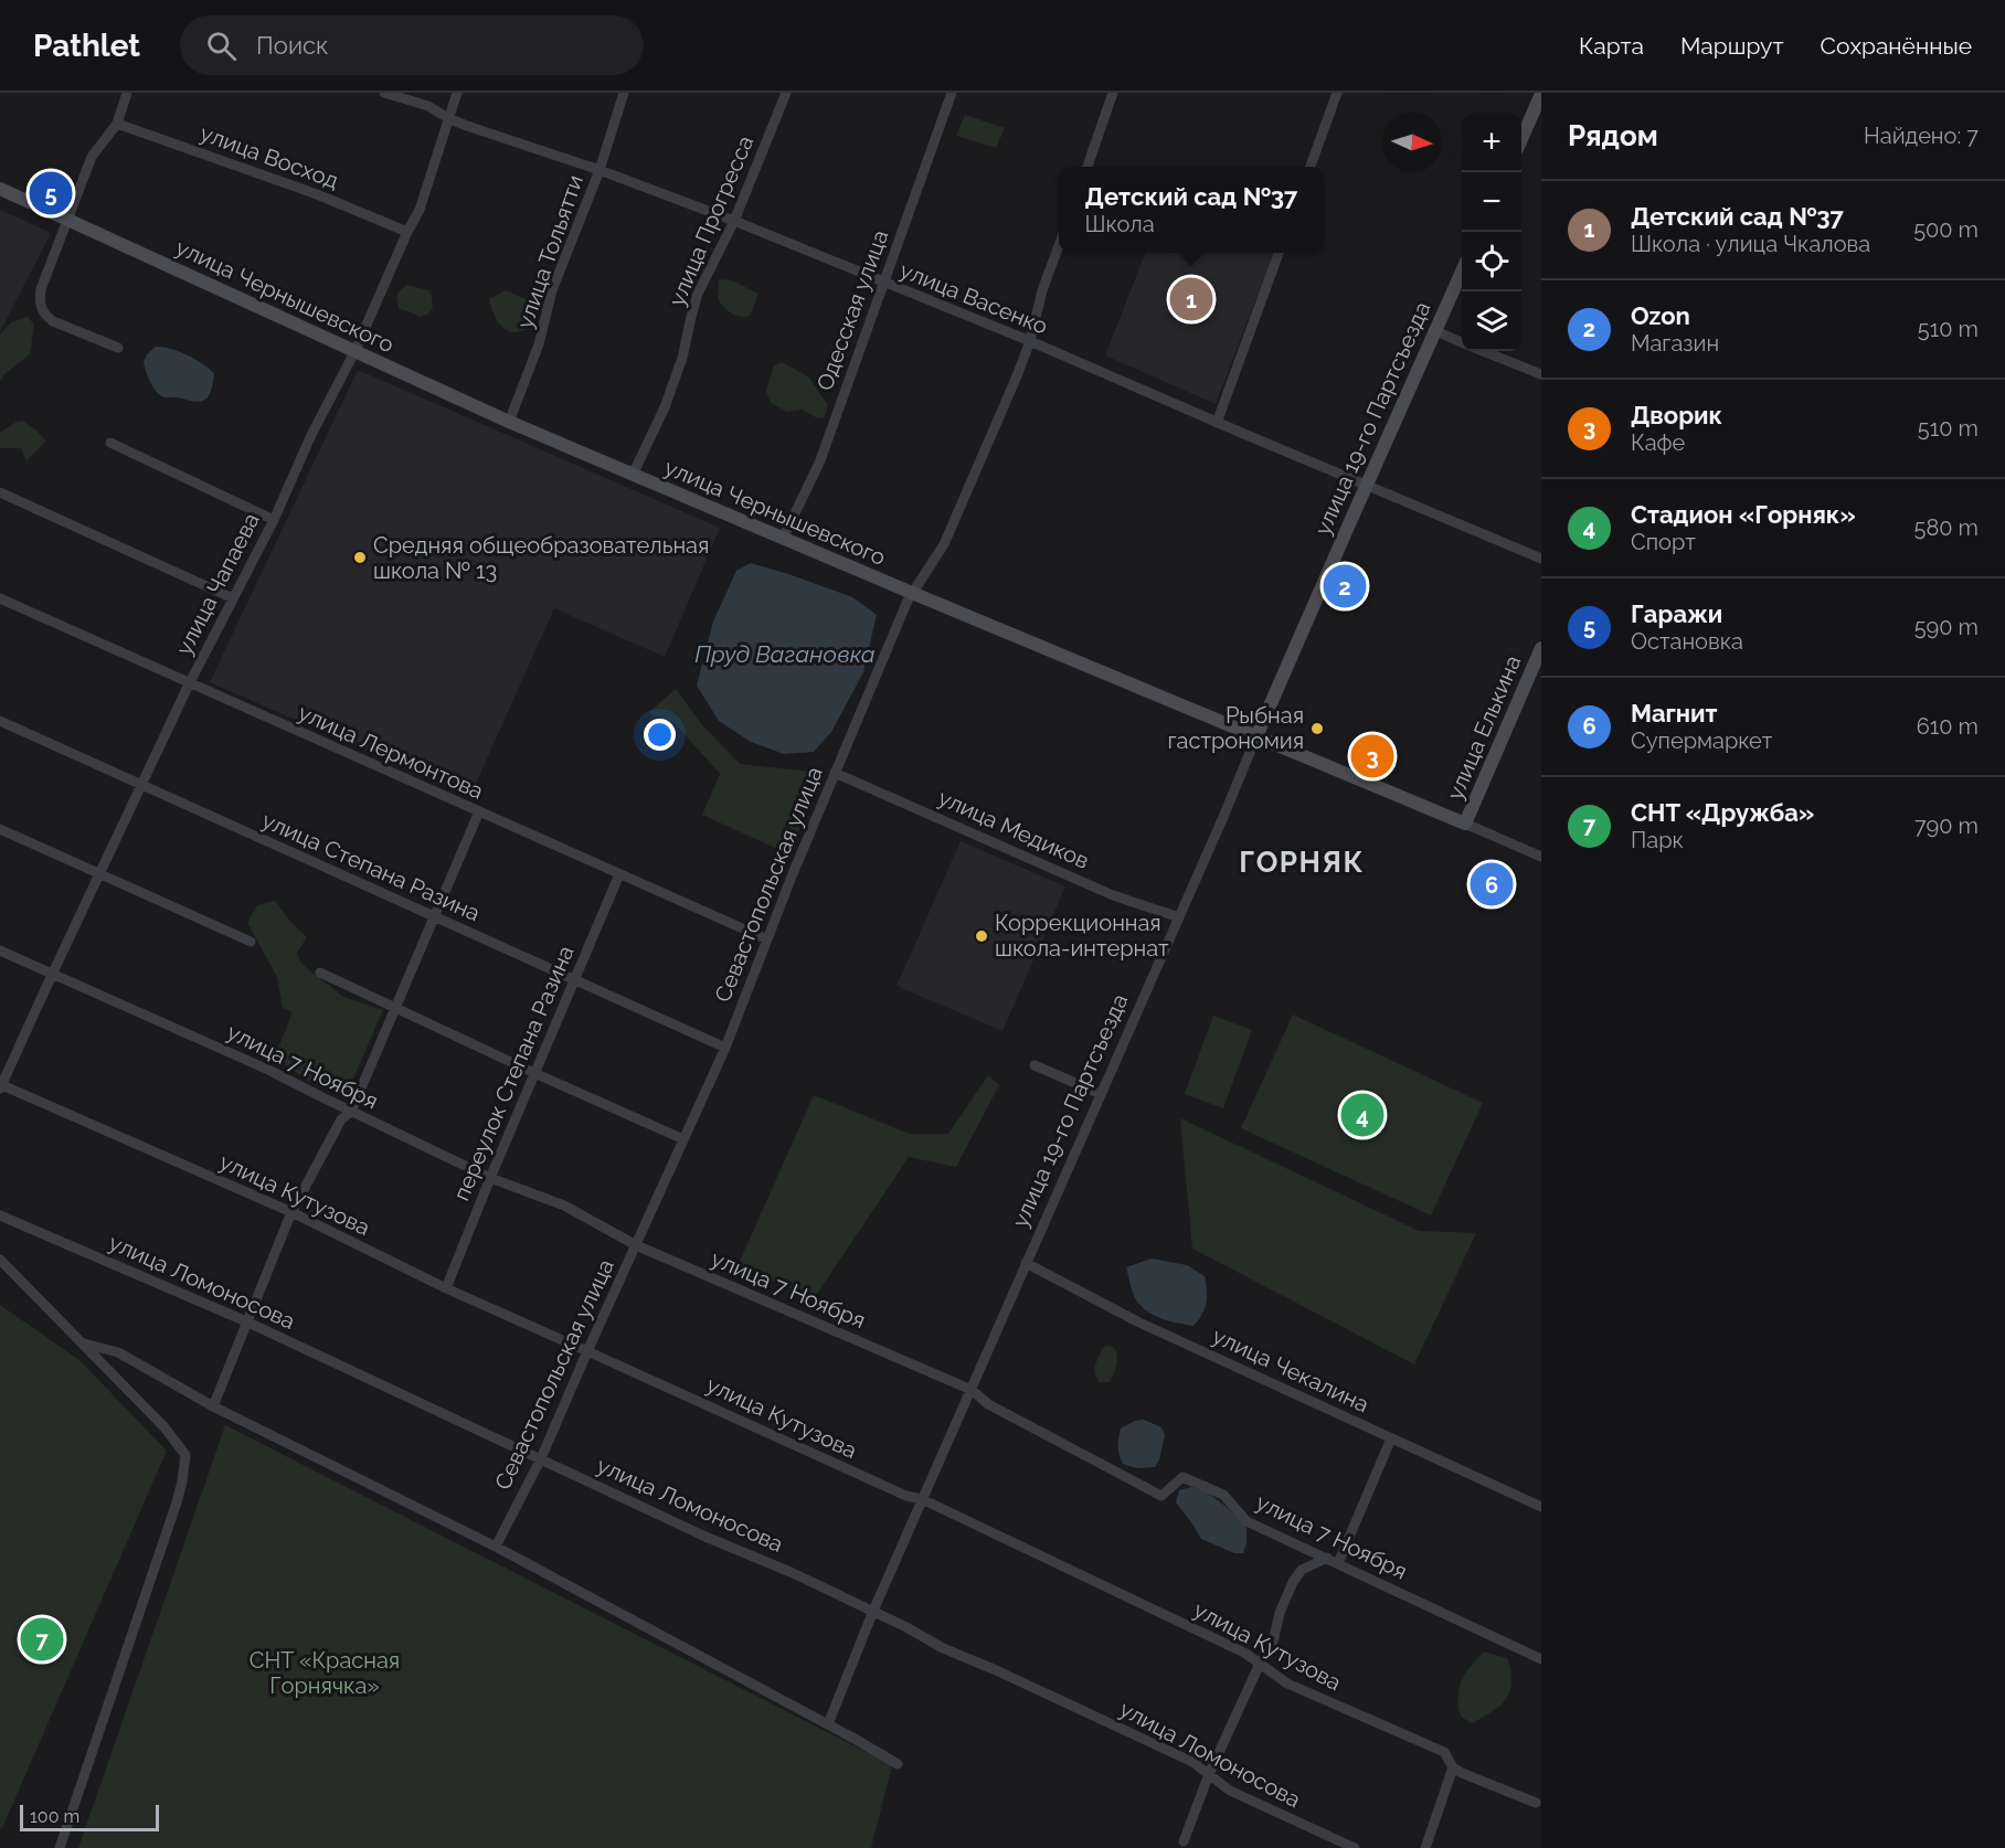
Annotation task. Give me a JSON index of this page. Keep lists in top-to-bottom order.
{
  "streets": {
    "street": [
      "улица Восход",
      "улица Прогресса",
      "улица Тольятти",
      "улица Чернышевского",
      "улица Васенко",
      "Одесская улица",
      "улица 19-го Партсъезда",
      "улица Чапаева",
      "улица Елькина",
      "улица Лермонтова",
      "улица Медиков",
      "улица Степана Разина",
      "Севастопольская улица",
      "улица 7 Ноября",
      "переулок Степана Разина",
      "улица Кутузова",
      "улица Ломоносова",
      "улица Чекалина"
    ]
  },
  "crossings": [
    ["улица Восход", "улица Чапаева"],
    ["улица Прогресса", "улица Чернышевского"],
    ["улица Прогресса", "улица Васенко"],
    ["улица Тольятти", "улица Чернышевского"],
    ["улица Тольятти", "улица Васенко"],
    ["улица Чернышевского", "Одесская улица"],
    ["улица Чернышевского", "улица 19-го Партсъезда"],
    ["улица Чернышевского", "улица Чапаева"],
    ["улица Чернышевского", "улица Елькина"],
    ["улица Чернышевского", "Севастопольская улица"],
    ["улица Васенко", "Одесская улица"],
    ["улица Васенко", "улица 19-го Партсъезда"],
    ["улица Васенко", "улица Чапаева"],
    ["улица Васенко", "Севастопольская улица"],
    ["улица 19-го Партсъезда", "улица Медиков"],
    ["улица 19-го Партсъезда", "улица 7 Ноября"],
    ["улица 19-го Партсъезда", "улица Кутузова"],
    ["улица 19-го Партсъезда", "улица Ломоносова"],
    ["улица 19-го Партсъезда", "улица Чекалина"],
    ["улица Чапаева", "улица Лермонтова"],
    ["улица Чапаева", "улица Степана Разина"],
    ["улица Чапаева", "улица 7 Ноября"],
    ["улица Чапаева", "улица Кутузова"],
    ["улица Лермонтова", "Севастопольская улица"],
    ["улица Лермонтова", "переулок Степана Разина"],
    ["улица Медиков", "Севастопольская улица"],
    ["улица Степана Разина", "Севастопольская улица"],
    ["улица Степана Разина", "переулок Степана Разина"],
    ["Севастопольская улица", "улица 7 Ноября"],
    ["Севастопольская улица", "улица Кутузова"],
    ["Севастопольская улица", "улица Ломоносова"],
    ["улица 7 Ноября", "переулок Степана Разина"],
    ["переулок Степана Разина", "улица Кутузова"]
  ],
  "districts": ["ГОРНЯК"],
  "water": ["Пруд Вагановка"],
  "parks": ["СНТ «Красная Горнячка»"],
  "places": ["Средняя общеобразовательная школа № 13", "Рыбная гастрономия", "Коррекционная школа-интернат"],
  "scale_bar": "100 m",
  "north": "right",
  "page": {
    "header": "Pathlet",
    "search": "Поиск",
    "nav": ["Карта", "Маршрут", "Сохранённые"],
    "heading": ["Рядом", "Найдено: 7"],
    "map_buttons": ["+", "−"],
    "popup": ["Детский сад №37", "Школа"],
    "pins": [
      "5",
      "1",
      "2",
      "3",
      "6",
      "4",
      "7"
    ],
    "list": [
      {
        "mark": "1",
        "name": "Детский сад №37",
        "note": "Школа · улица Чкалова",
        "value": "500 m"
      },
      {
        "mark": "2",
        "name": "Ozon",
        "note": "Магазин",
        "value": "510 m"
      },
      {
        "mark": "3",
        "name": "Дворик",
        "note": "Кафе",
        "value": "510 m"
      },
      {
        "mark": "4",
        "name": "Стадион «Горняк»",
        "note": "Спорт",
        "value": "580 m"
      },
      {
        "mark": "5",
        "name": "Гаражи",
        "note": "Остановка",
        "value": "590 m"
      },
      {
        "mark": "6",
        "name": "Магнит",
        "note": "Супермаркет",
        "value": "610 m"
      },
      {
        "mark": "7",
        "name": "СНТ «Дружба»",
        "note": "Парк",
        "value": "790 m"
      }
    ],
    "scale": "100 m"
  }
}
